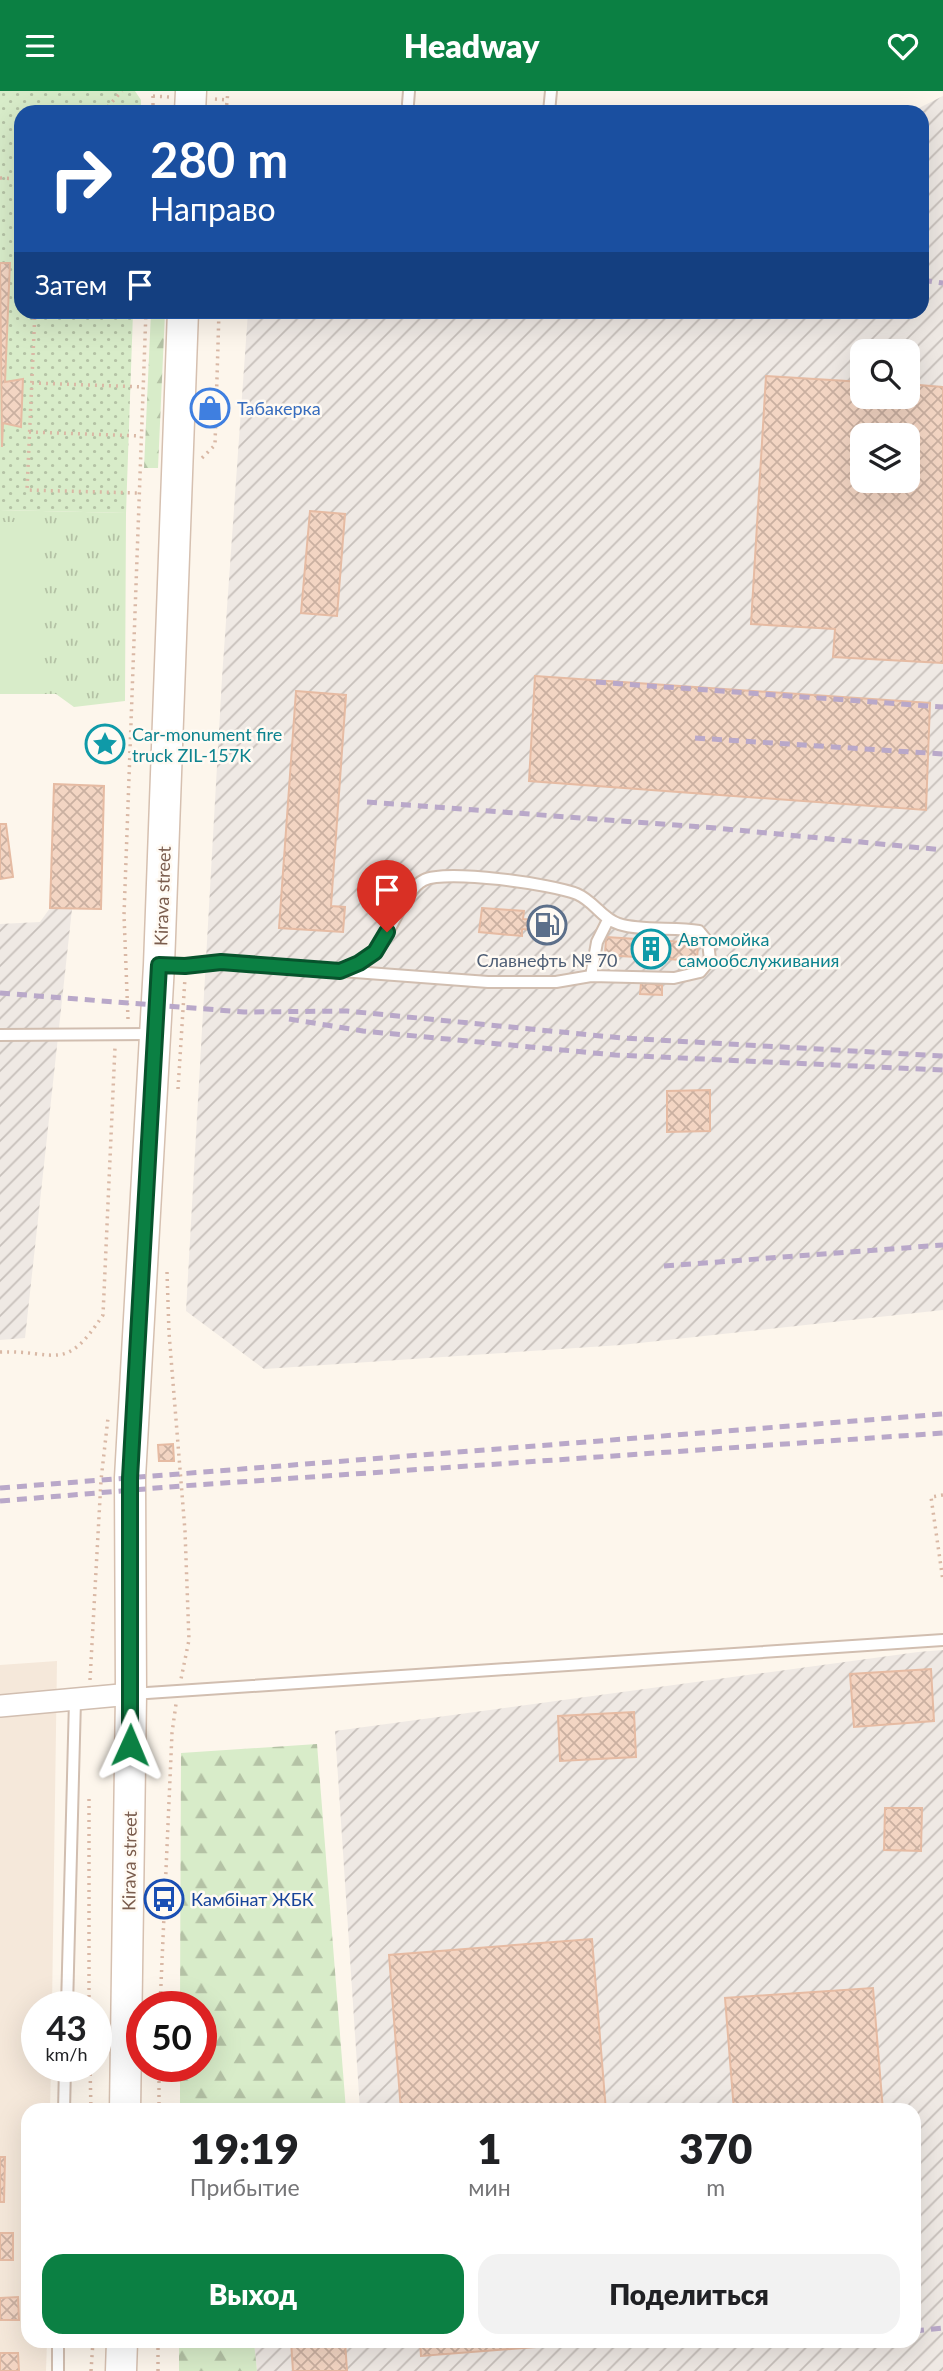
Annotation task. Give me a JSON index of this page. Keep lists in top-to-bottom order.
{
  "streets": {
    "main road": ["Kirava street"]
  },
  "places": {
    "shop": ["Табакерка"],
    "place": ["Car-monument fire truck ZIL-157K"],
    "fuel station": ["Славнефть № 70"],
    "building": ["Автомойка самообслуживания"],
    "bus stop": ["Камбінат ЖБК"]
  },
  "page": {
    "header": "Headway",
    "turn": ["280 m", "Направо"],
    "then": "Затем",
    "speed": "43 km/h",
    "limit": "50",
    "eta": [
      "19:19",
      "Прибытие",
      "1",
      "мин",
      "370",
      "m"
    ],
    "buttons": ["Выход", "Поделиться"]
  }
}
